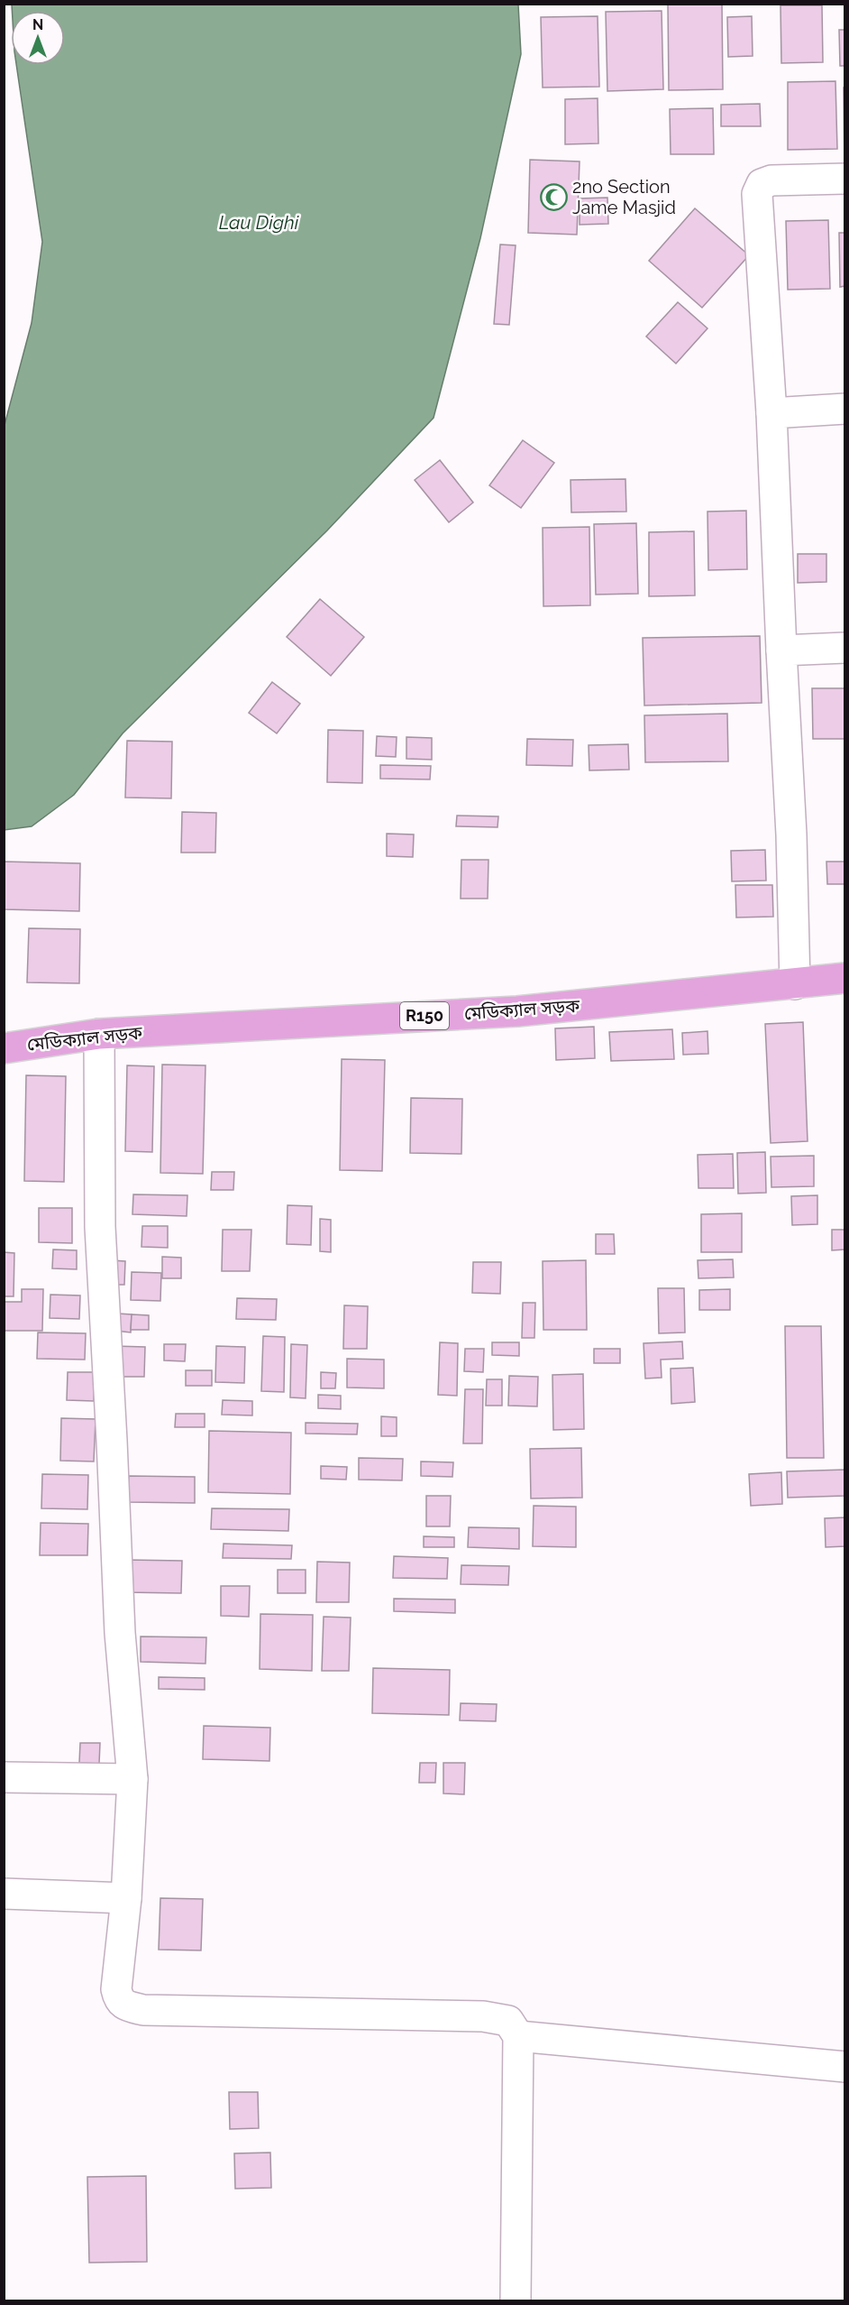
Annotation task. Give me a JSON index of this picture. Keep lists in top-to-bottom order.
{
  "streets": {
    "main road": ["মেডিক্যাল সড়ক", "R150"]
  },
  "water": ["Lau Dighi"],
  "places": {
    "mosque": ["2no Section Jame Masjid"]
  },
  "north": "top"
}
